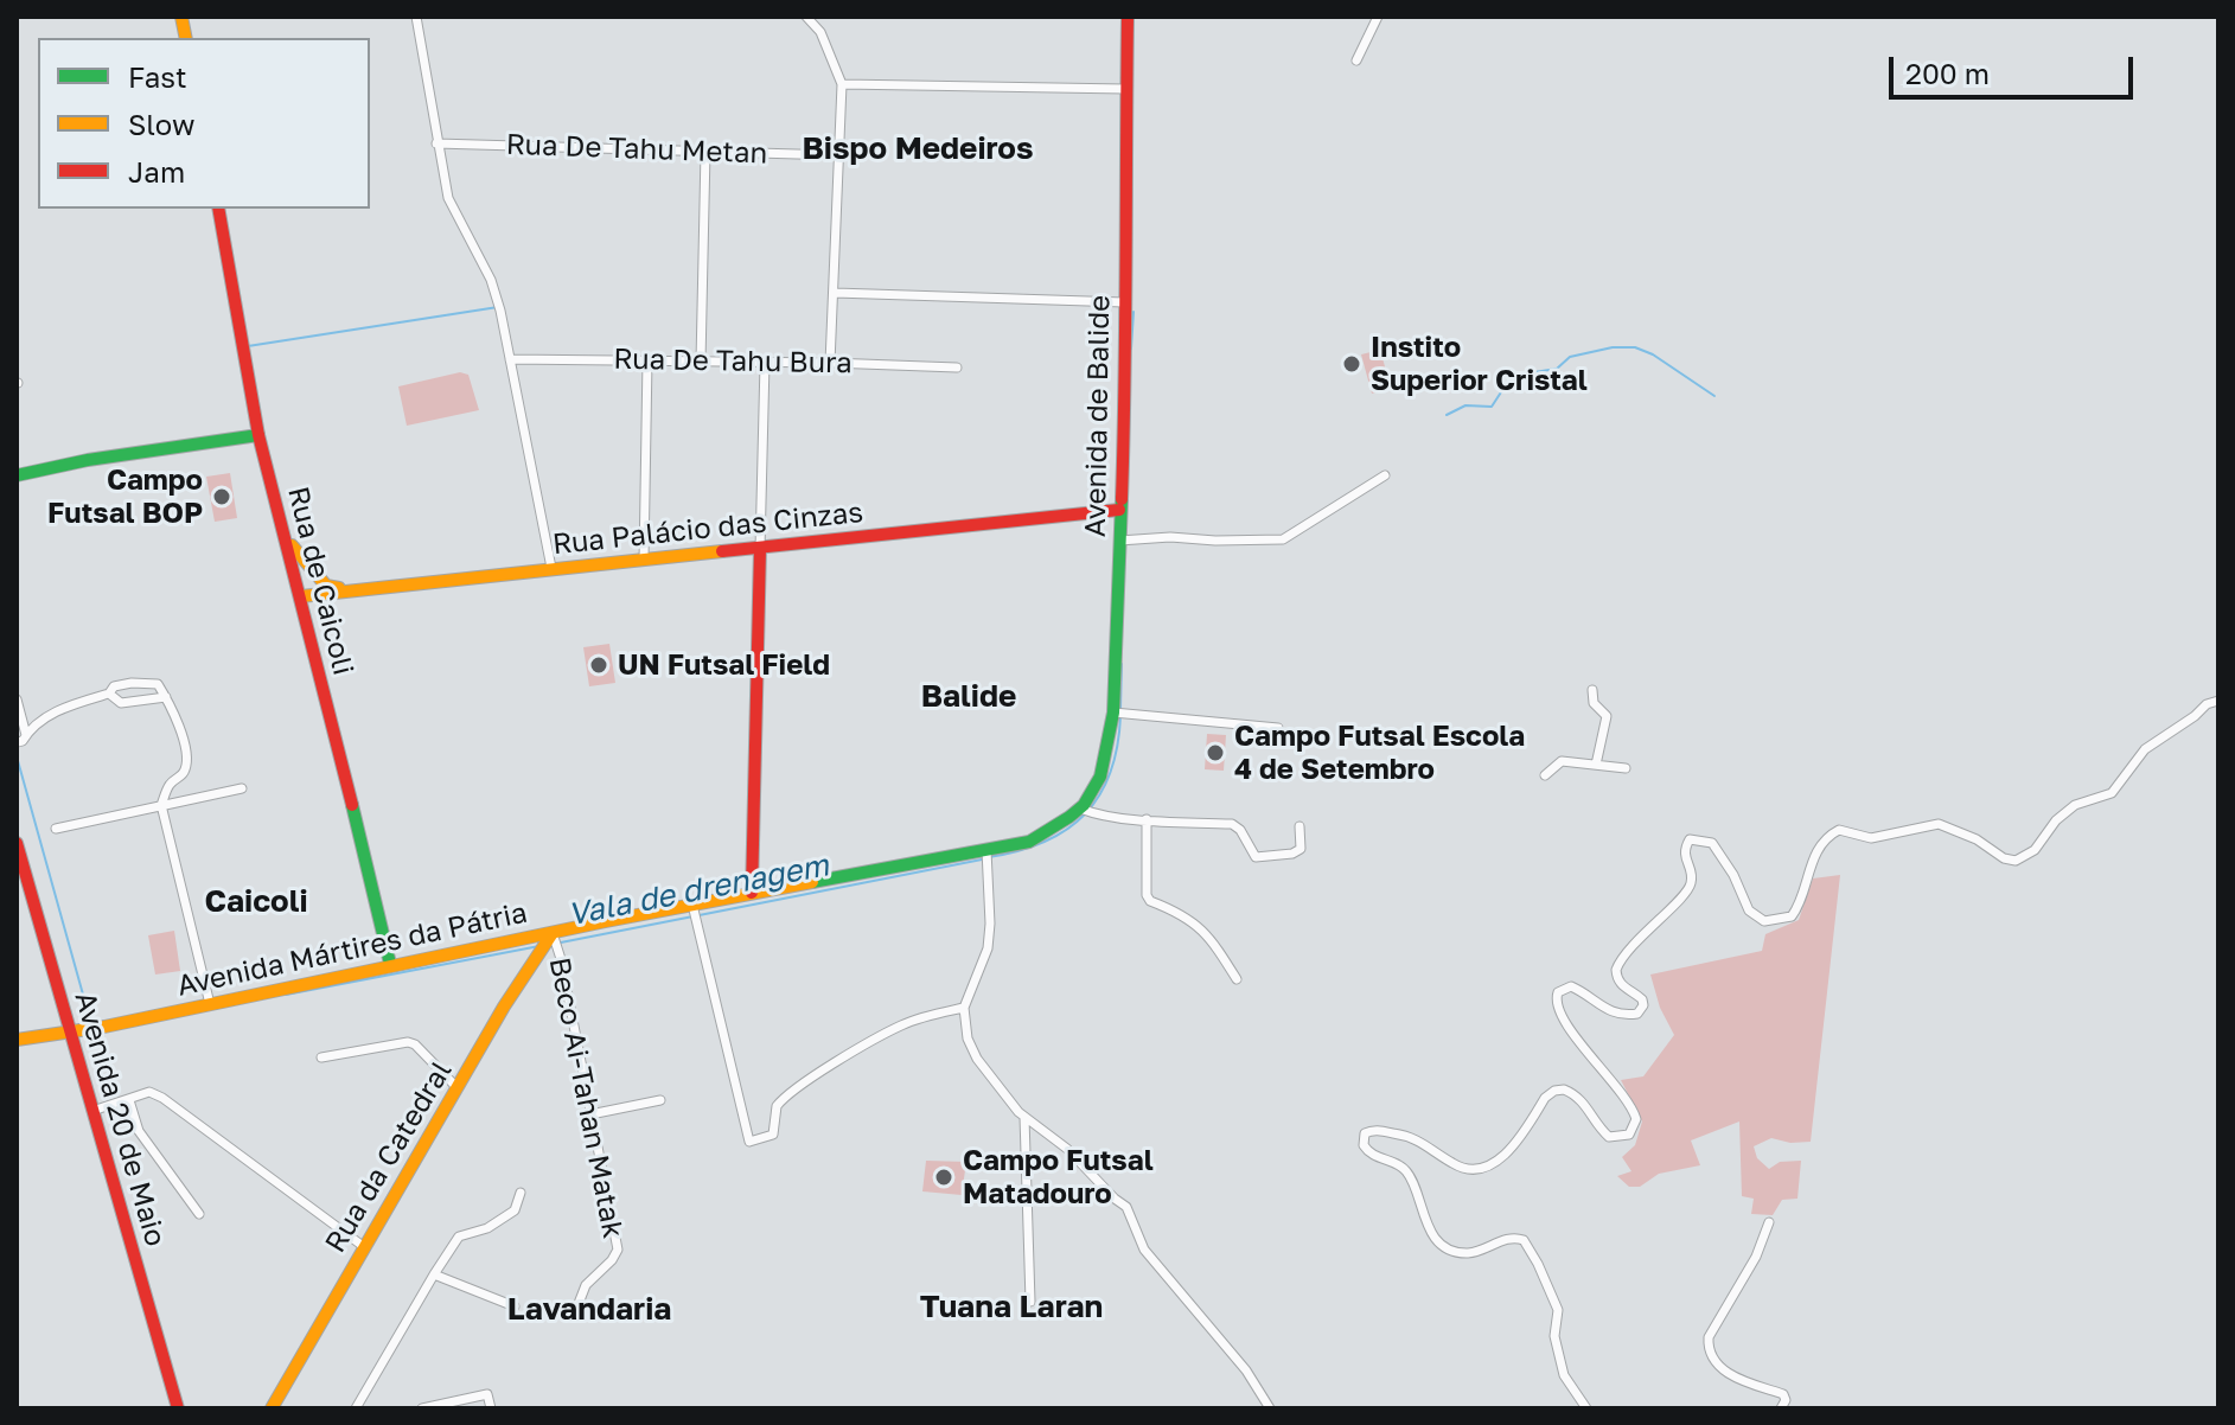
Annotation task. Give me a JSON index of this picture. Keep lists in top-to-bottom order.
{
  "streets": {
    "main road": [
      "Avenida de Balide",
      "Rua Palácio das Cinzas",
      "Rua de Caicoli",
      "Avenida Mártires da Pátria",
      "Avenida 20 de Maio",
      "Rua da Catedral"
    ],
    "street": ["Rua De Tahu Metan", "Rua De Tahu Bura", "Beco Ai-Tahan Matak"]
  },
  "crossings": [
    ["Avenida de Balide", "Rua Palácio das Cinzas"],
    ["Avenida de Balide", "Avenida Mártires da Pátria"],
    ["Rua Palácio das Cinzas", "Rua de Caicoli"],
    ["Rua de Caicoli", "Avenida Mártires da Pátria"],
    ["Avenida Mártires da Pátria", "Beco Ai-Tahan Matak"],
    ["Avenida Mártires da Pátria", "Avenida 20 de Maio"],
    ["Avenida Mártires da Pátria", "Rua da Catedral"],
    ["Beco Ai-Tahan Matak", "Rua da Catedral"]
  ],
  "districts": [
    "Bispo Medeiros",
    "Balide",
    "Caicoli",
    "Tuana Laran",
    "Lavandaria"
  ],
  "water": ["Vala de drenagem"],
  "places": [
    "Instito Superior Cristal",
    "Campo Futsal BOP",
    "UN Futsal Field",
    "Campo Futsal Escola 4 de Setembro",
    "Campo Futsal Matadouro"
  ],
  "legend": ["Fast", "Slow", "Jam"],
  "scale_bar": "200 m"
}
